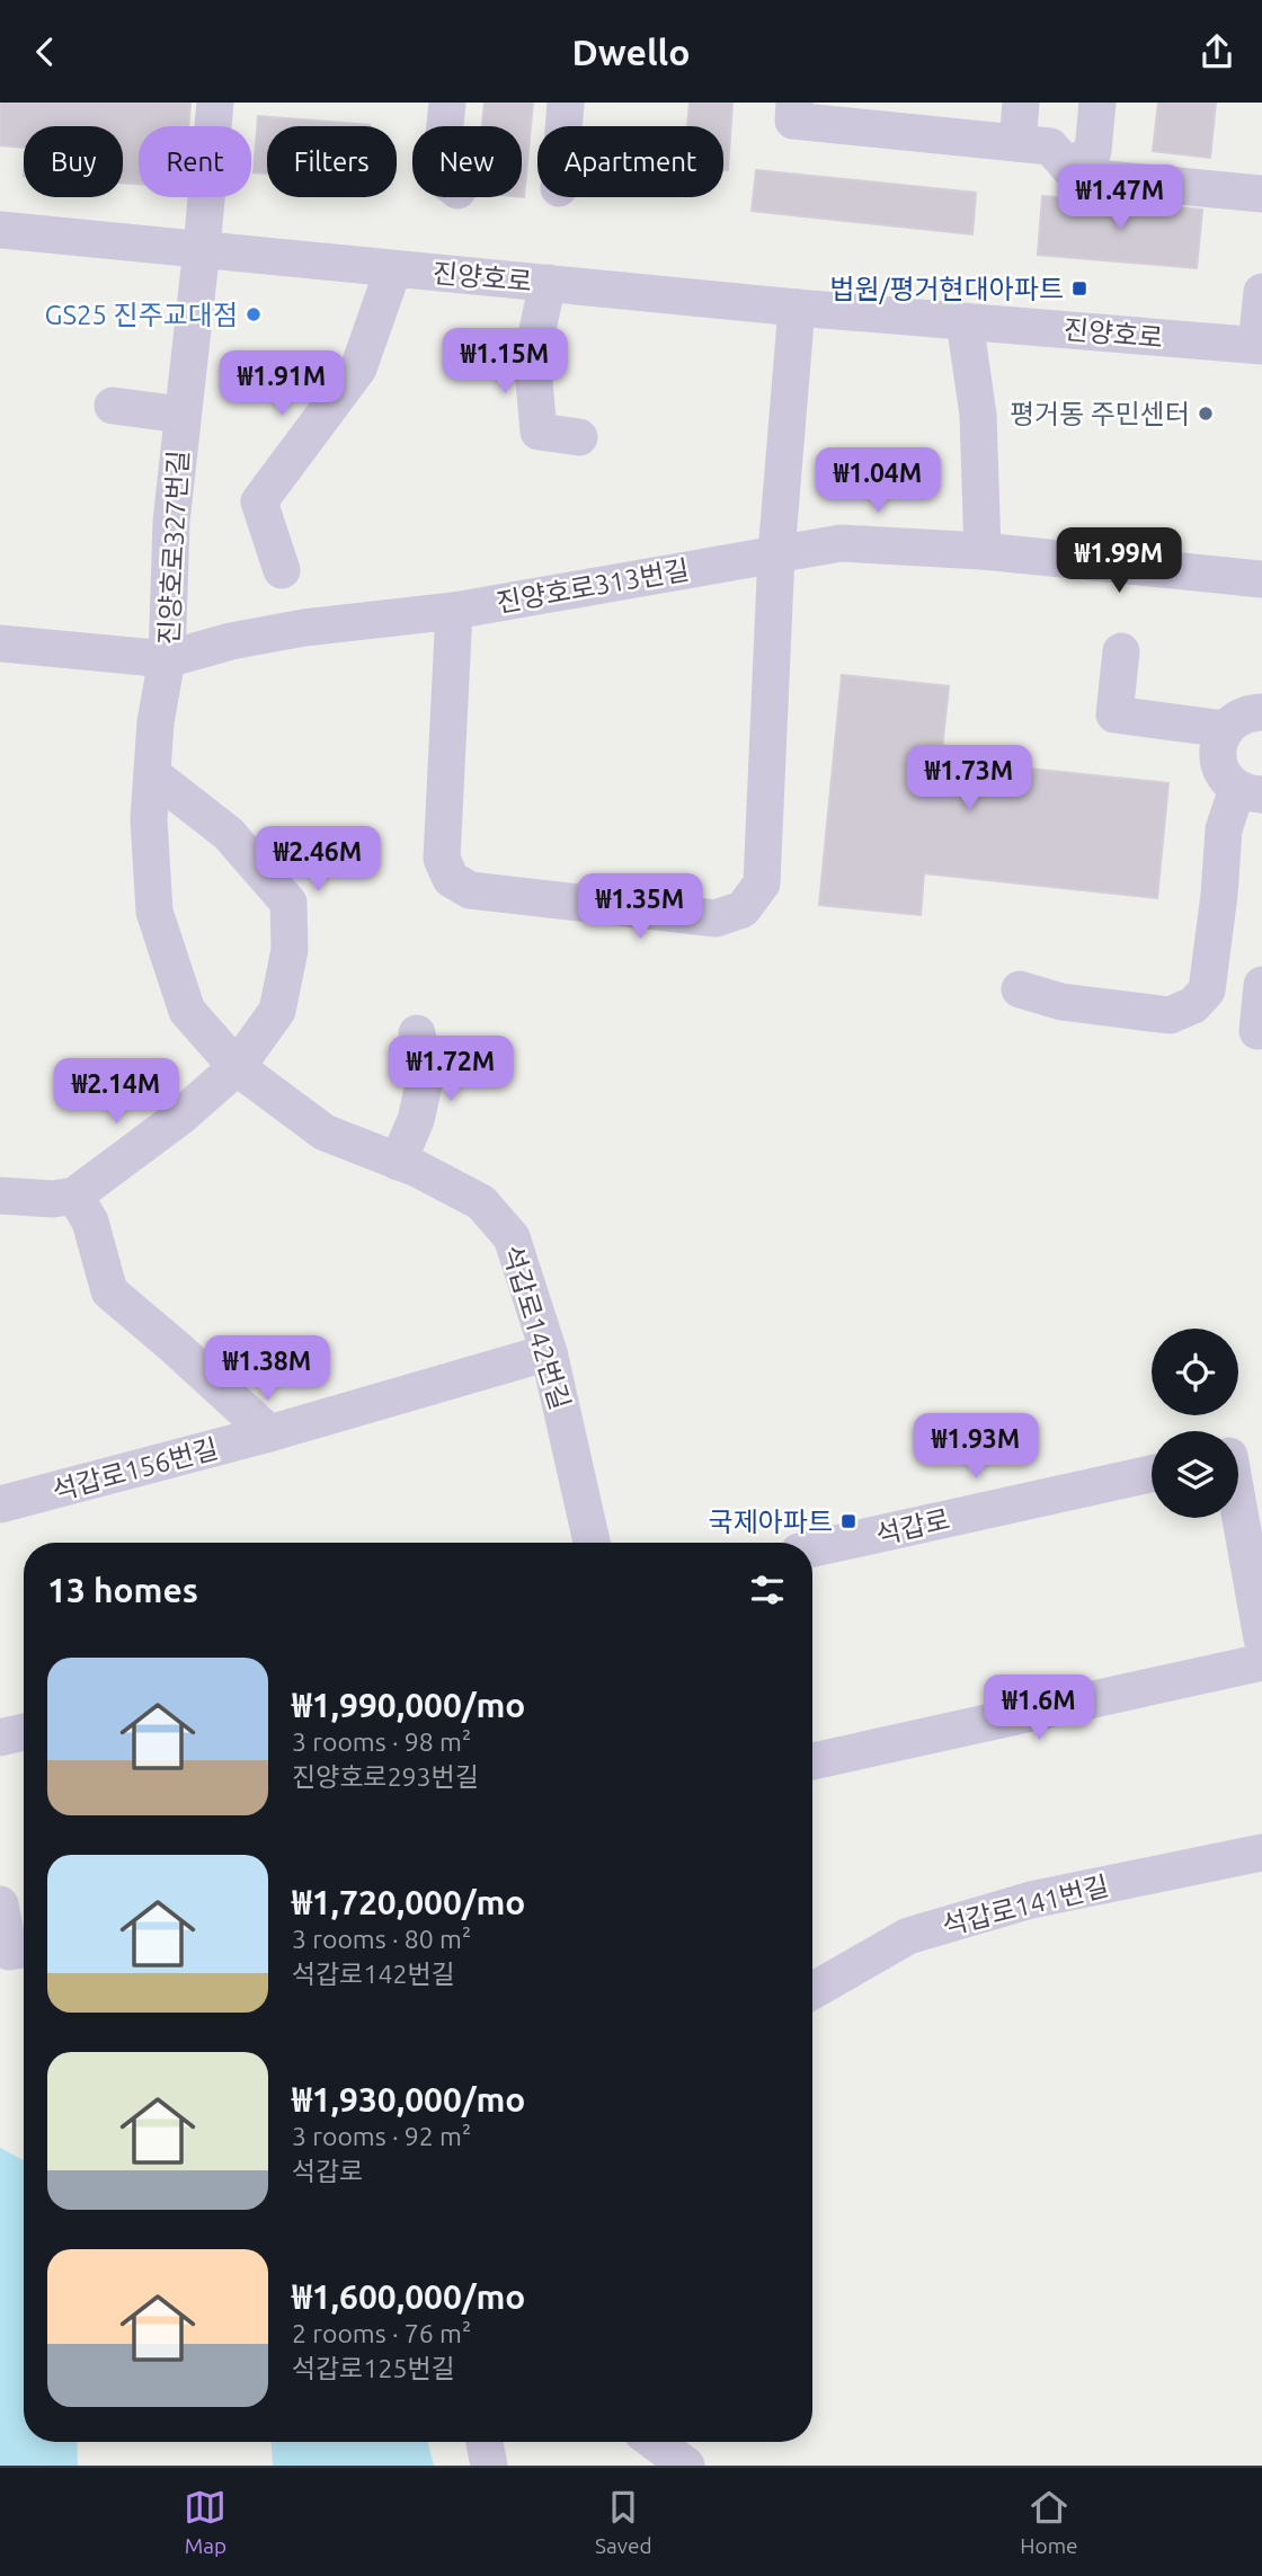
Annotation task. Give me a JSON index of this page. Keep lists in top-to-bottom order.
{
  "streets": {
    "street": [
      "진양호로",
      "진양호로327번길",
      "진양호로313번길",
      "석갑로142번길",
      "석갑로156번길",
      "석갑로",
      "석갑로141번길"
    ]
  },
  "crossings": [
    ["진양호로", "진양호로327번길"],
    ["진양호로327번길", "진양호로313번길"],
    ["진양호로327번길", "석갑로142번길"],
    ["진양호로313번길", "석갑로142번길"],
    ["석갑로142번길", "석갑로156번길"]
  ],
  "places": {
    "transit": ["법원/평거현대아파트", "국제아파트"],
    "other": ["GS25 진주교대점", "평거동 주민센터"]
  },
  "page": {
    "header": "Dwello",
    "chip": [
      "Buy",
      "Rent",
      "Filters",
      "New",
      "Apartment"
    ],
    "price": [
      "₩1.47M",
      "₩1.15M",
      "₩1.91M",
      "₩1.04M",
      "₩1.99M",
      "₩1.73M",
      "₩2.46M",
      "₩1.35M",
      "₩1.72M",
      "₩2.14M",
      "₩1.38M",
      "₩1.93M",
      "₩1.6M"
    ],
    "heading": "13 homes",
    "list": [
      {
        "name": "₩1,990,000/mo",
        "note": "3 rooms · 98 m² · 진양호로293번길"
      },
      {
        "name": "₩1,720,000/mo",
        "note": "3 rooms · 80 m² · 석갑로142번길"
      },
      {
        "name": "₩1,930,000/mo",
        "note": "3 rooms · 92 m² · 석갑로"
      },
      {
        "name": "₩1,600,000/mo",
        "note": "2 rooms · 76 m² · 석갑로125번길"
      }
    ],
    "tabs": ["Map", "Saved", "Home"]
  }
}
